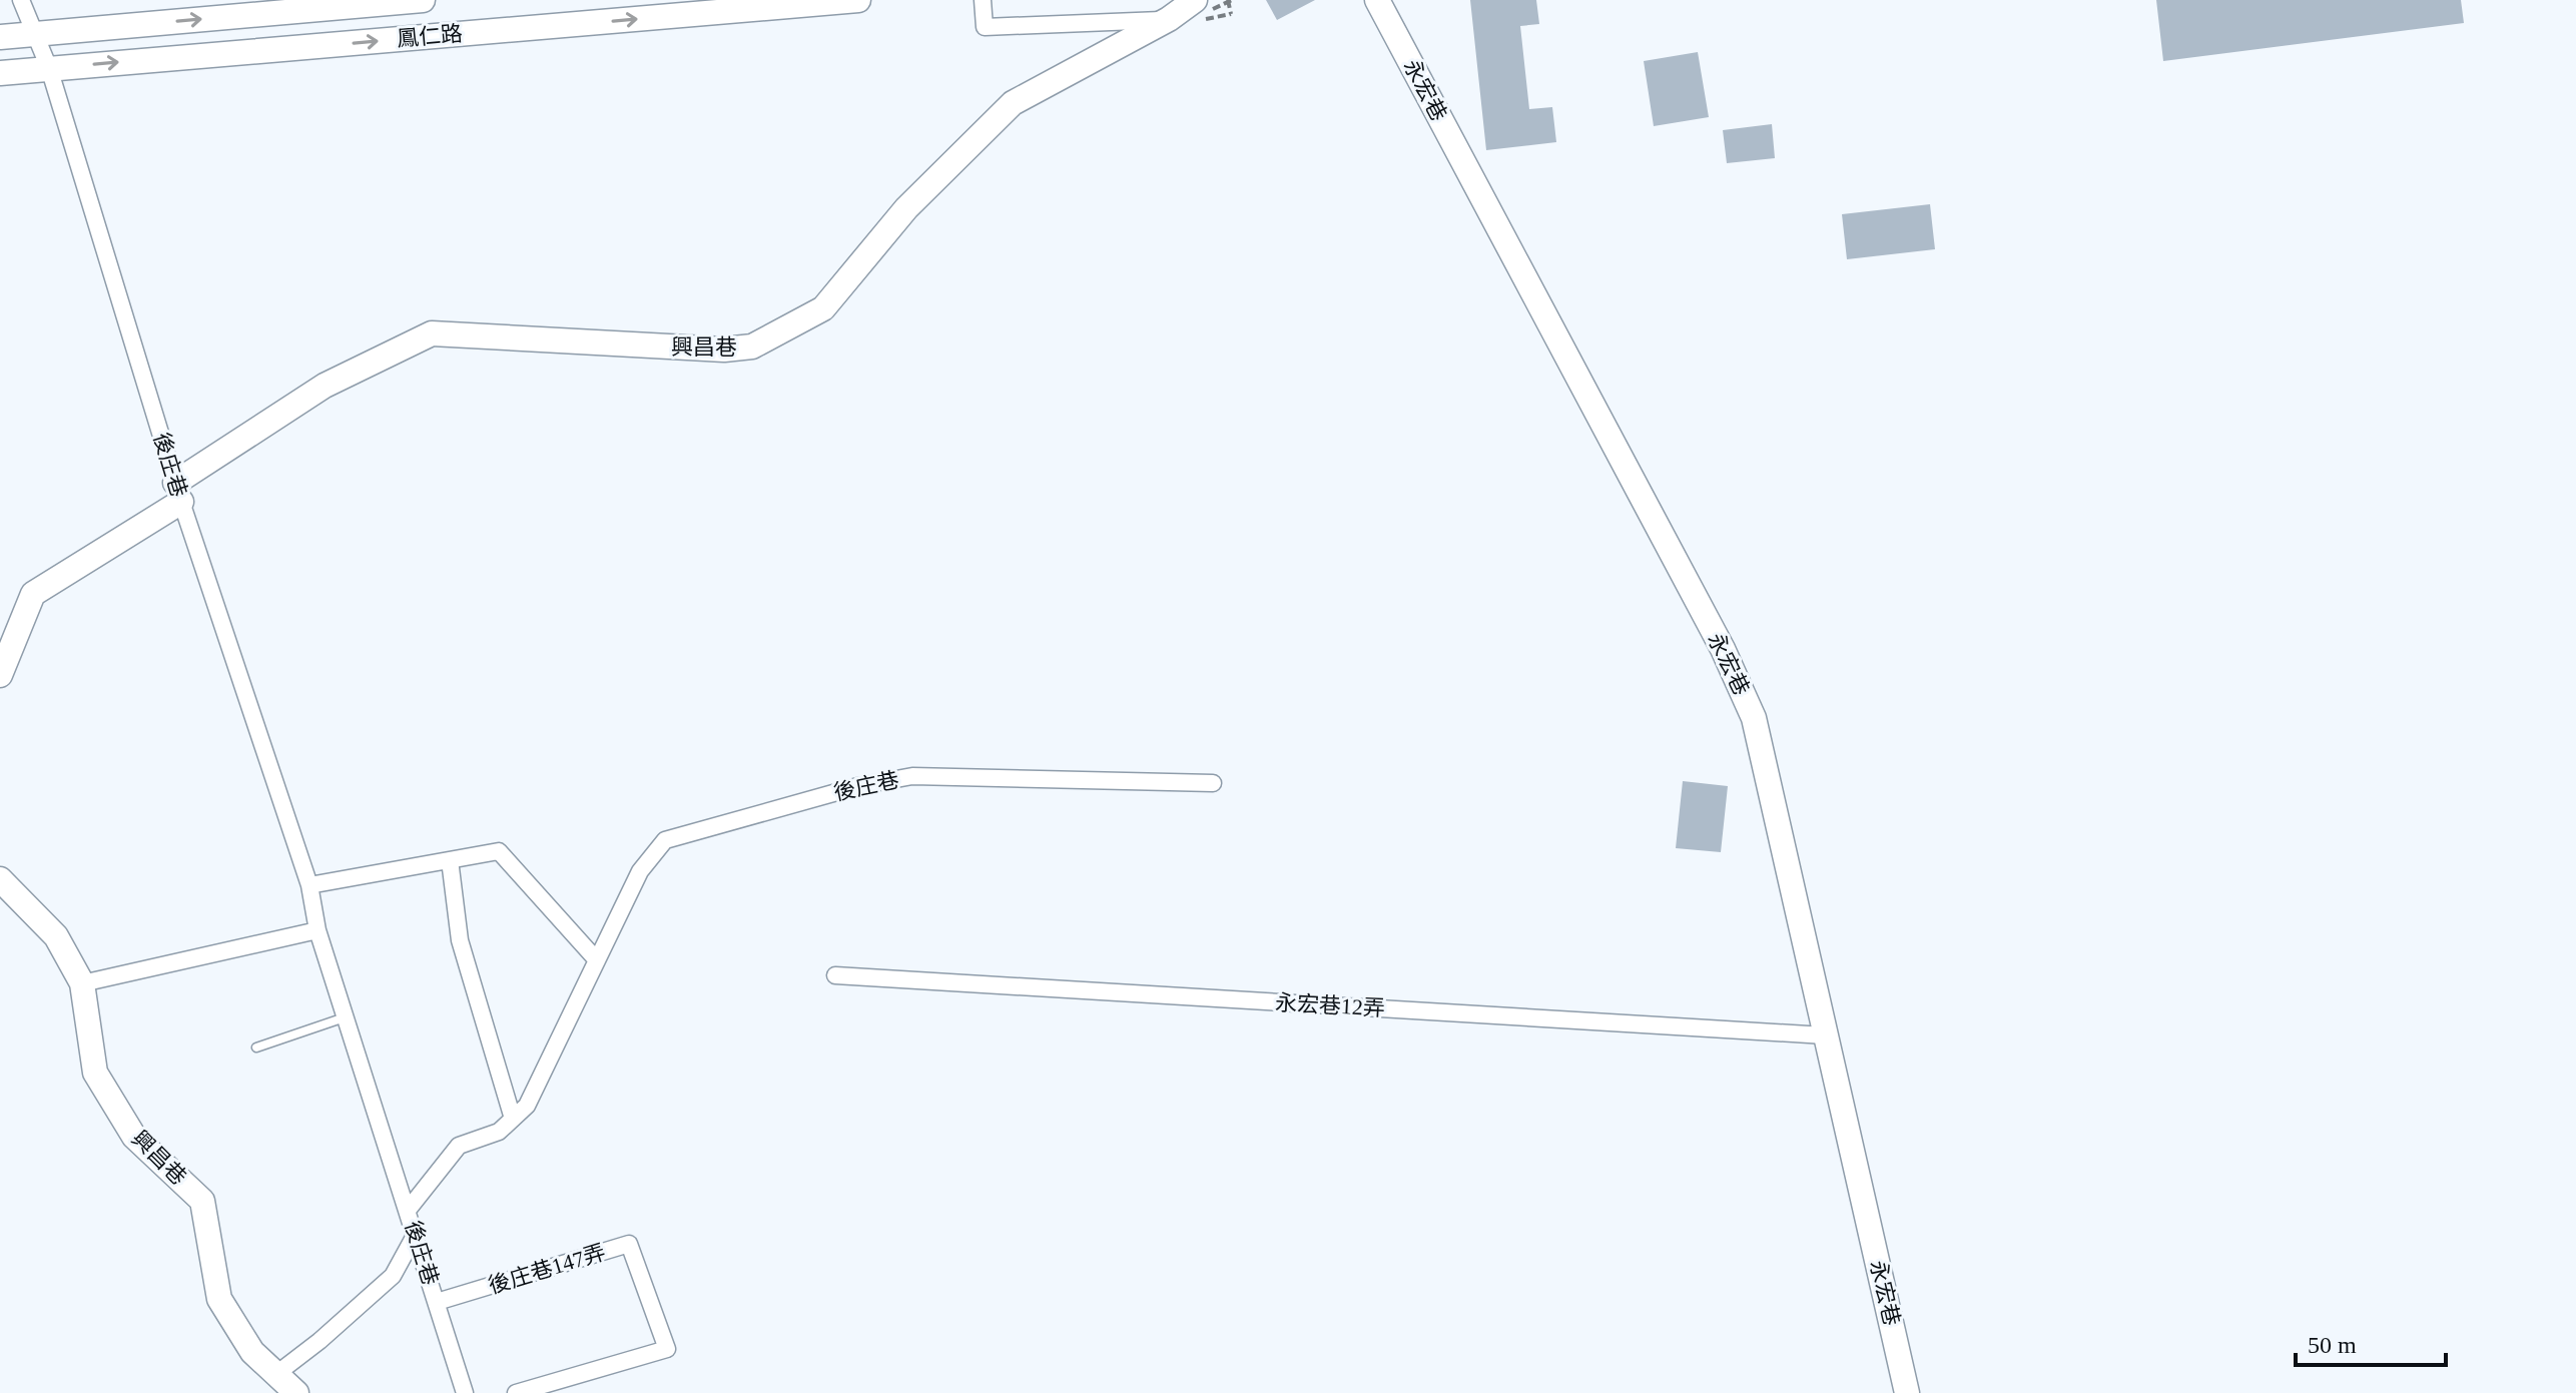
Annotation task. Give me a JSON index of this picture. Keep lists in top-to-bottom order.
{
  "streets": {
    "street": [
      "鳳仁路",
      "永宏巷",
      "興昌巷",
      "後庄巷",
      "永宏巷12弄",
      "後庄巷147弄"
    ]
  },
  "crossings": [
    ["鳳仁路", "後庄巷"],
    ["永宏巷", "永宏巷12弄"],
    ["興昌巷", "後庄巷"],
    ["後庄巷", "後庄巷147弄"]
  ],
  "one_way": ["鳳仁路"],
  "scale_bar": "50 m"
}
